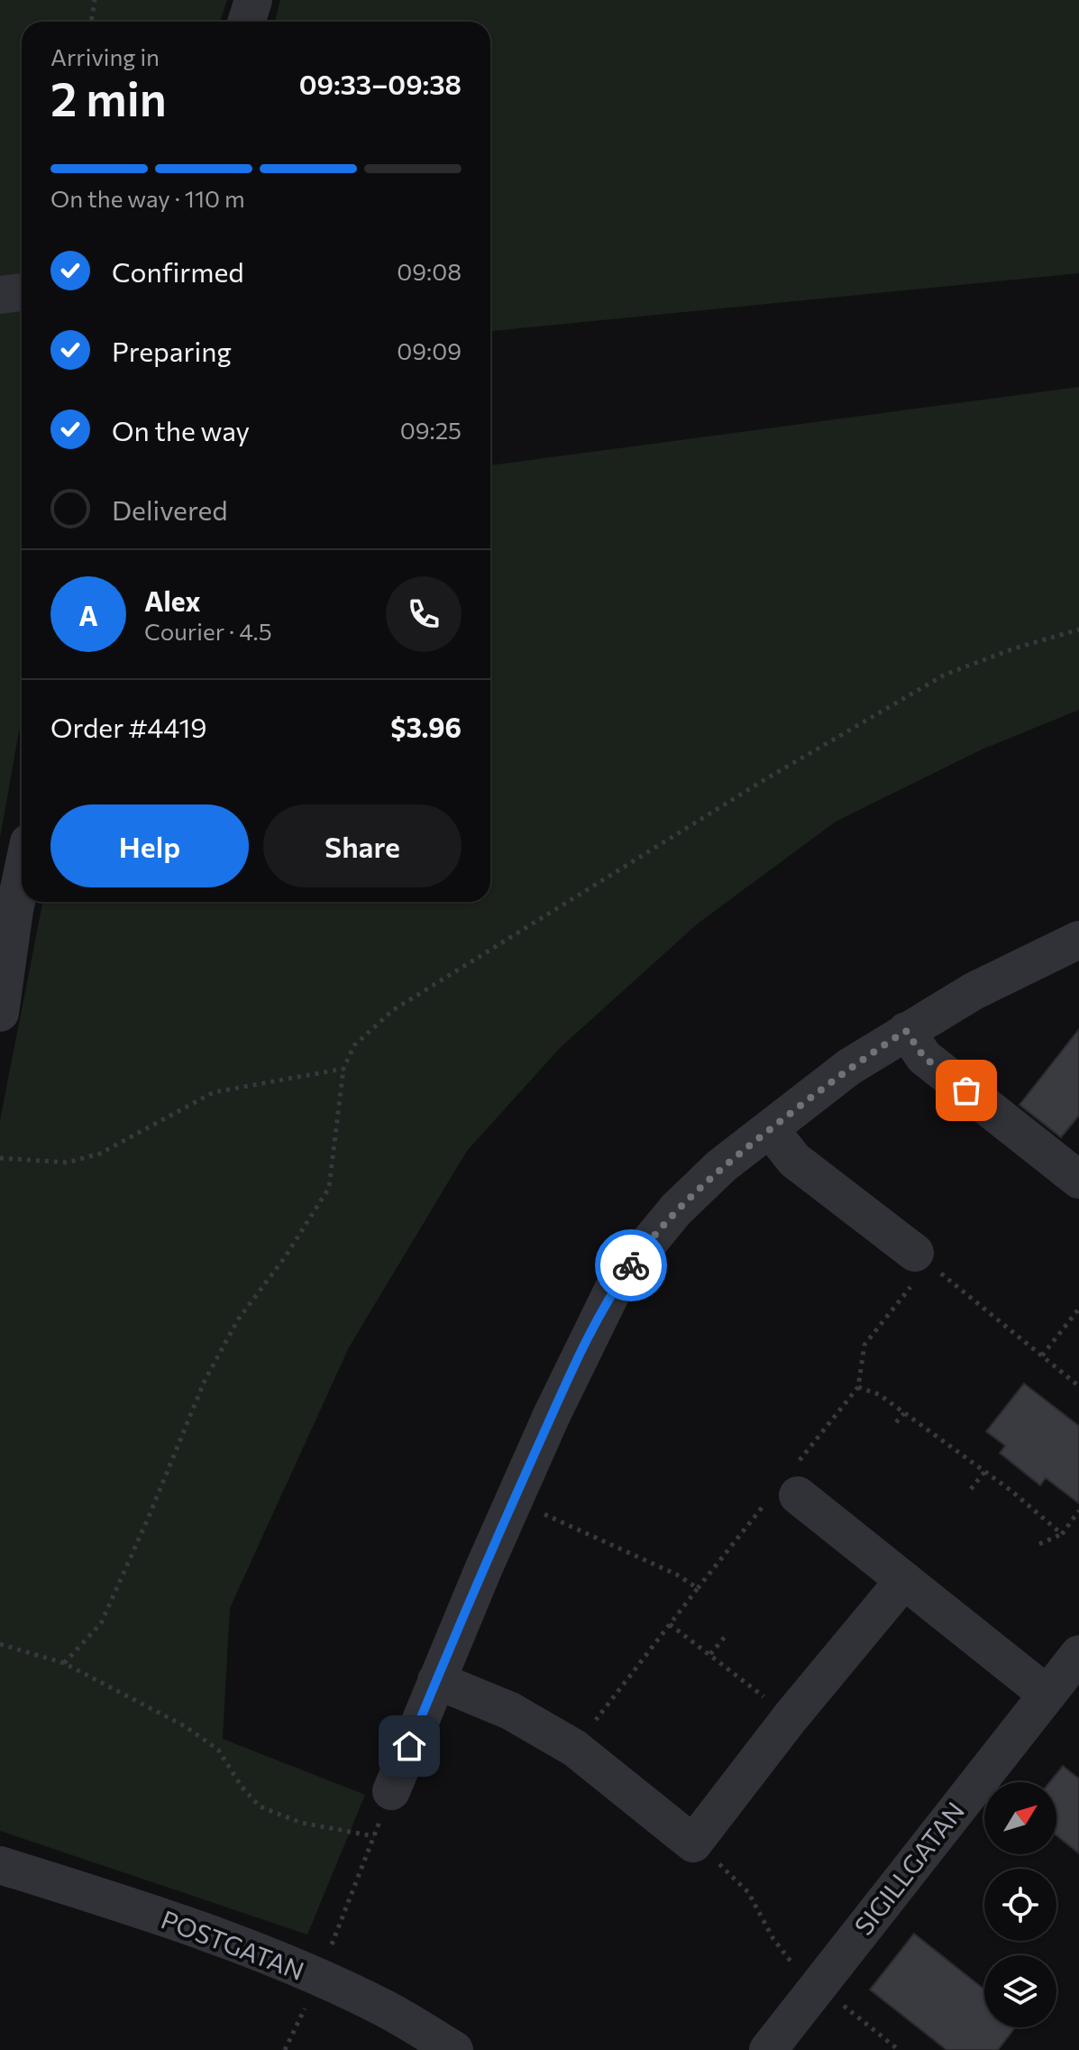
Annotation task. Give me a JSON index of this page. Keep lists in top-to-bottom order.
{
  "streets": {
    "street": ["SIGILLGATAN", "POSTGATAN"]
  },
  "north": "top right",
  "page": {
    "heading": ["2 min", "Arriving in", "09:33–09:38"],
    "panel": [
      "Alex",
      "Courier · 4.5",
      "Order #4419",
      "$3.96"
    ],
    "bar": "On the way · 110 m",
    "list": [
      ["Confirmed", "09:08"],
      ["Preparing", "09:09"],
      ["On the way", "09:25"],
      "Delivered"
    ],
    "round": "A",
    "buttons": ["Help", "Share"]
  }
}
